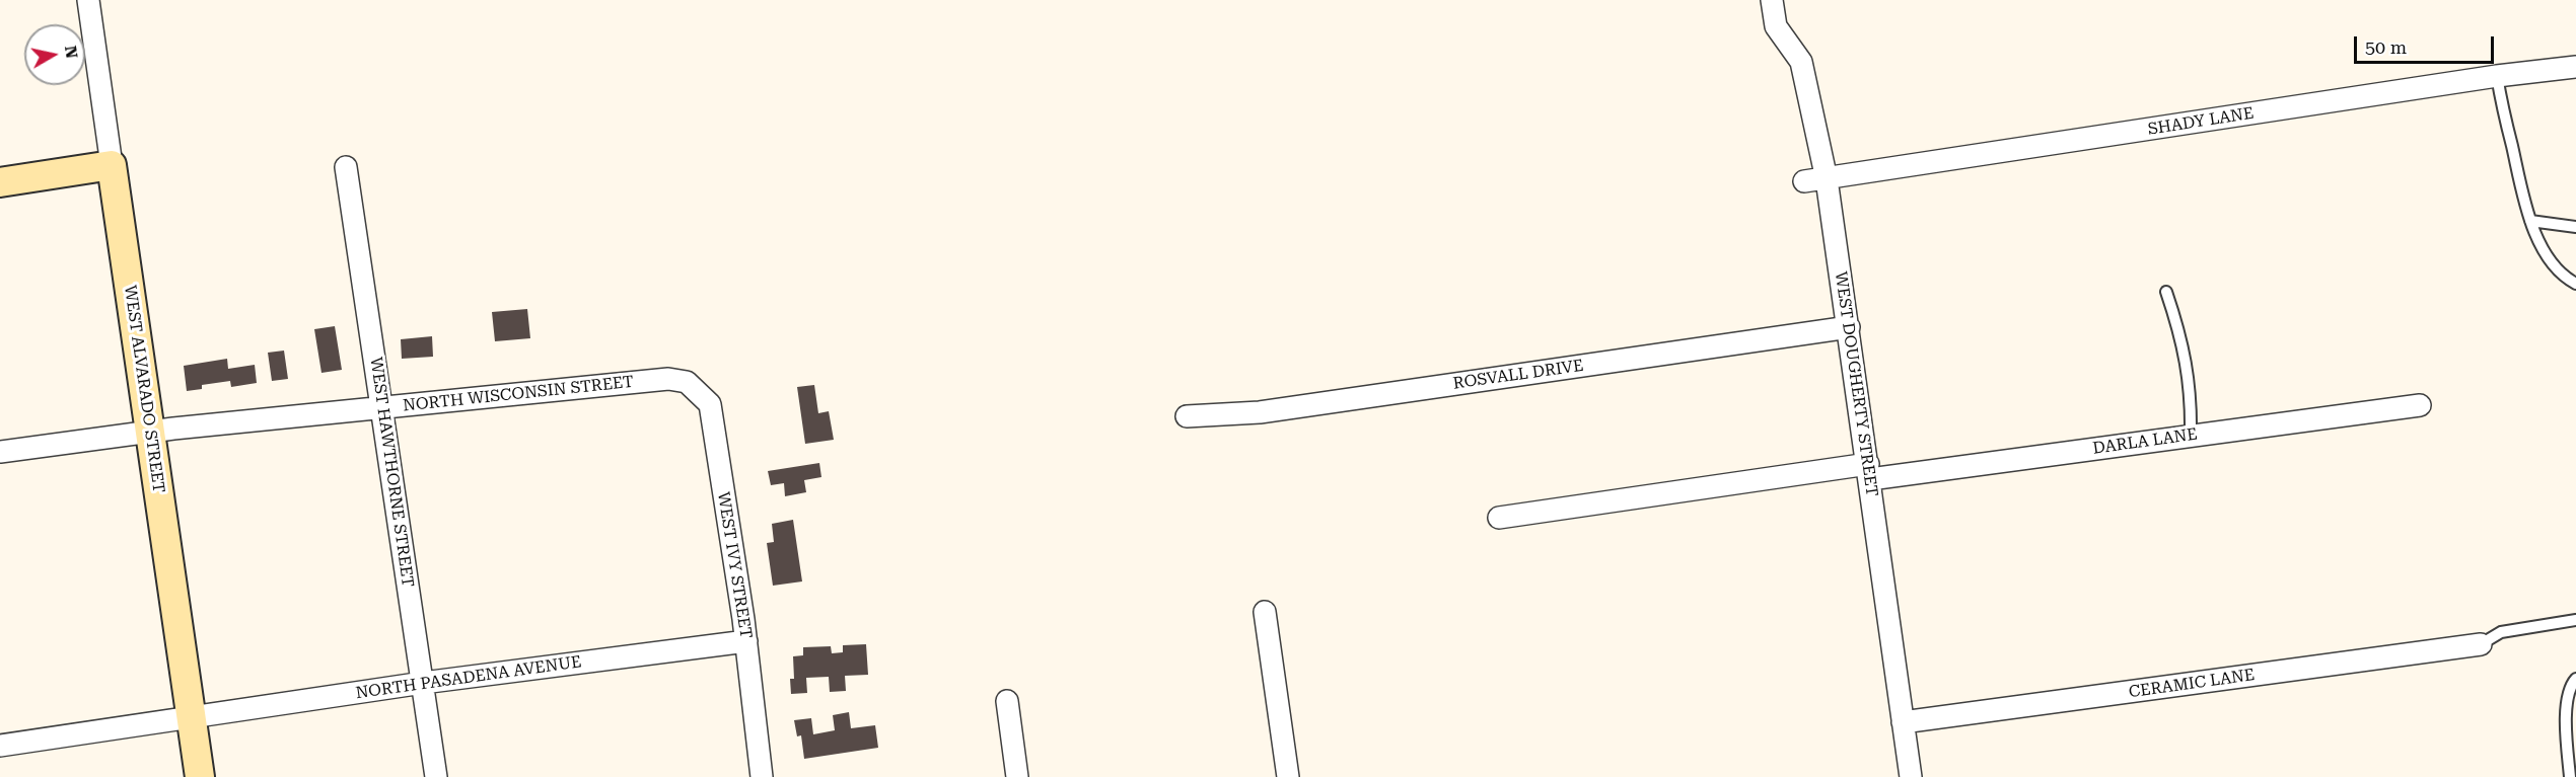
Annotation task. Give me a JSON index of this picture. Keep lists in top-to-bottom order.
{
  "streets": {
    "street": [
      "SHADY LANE",
      "ROSVALL DRIVE",
      "WEST DOUGHERTY STREET",
      "WEST ALVARADO STREET",
      "NORTH WISCONSIN STREET",
      "DARLA LANE",
      "WEST HAWTHORNE STREET",
      "WEST IVY STREET",
      "NORTH PASADENA AVENUE",
      "CERAMIC LANE"
    ]
  },
  "crossings": [
    ["SHADY LANE", "WEST DOUGHERTY STREET"],
    ["ROSVALL DRIVE", "WEST DOUGHERTY STREET"],
    ["WEST DOUGHERTY STREET", "DARLA LANE"],
    ["WEST DOUGHERTY STREET", "CERAMIC LANE"],
    ["WEST ALVARADO STREET", "NORTH WISCONSIN STREET"],
    ["WEST ALVARADO STREET", "NORTH PASADENA AVENUE"],
    ["NORTH WISCONSIN STREET", "WEST HAWTHORNE STREET"],
    ["NORTH WISCONSIN STREET", "WEST IVY STREET"],
    ["WEST HAWTHORNE STREET", "NORTH PASADENA AVENUE"],
    ["WEST IVY STREET", "NORTH PASADENA AVENUE"]
  ],
  "scale_bar": "50 m",
  "north": "right"
}
